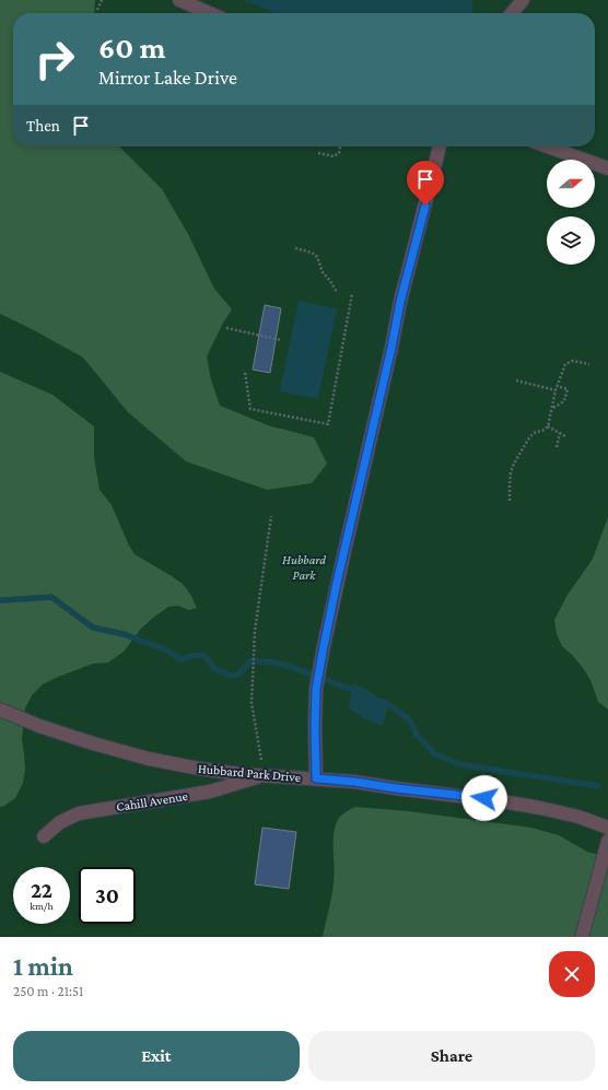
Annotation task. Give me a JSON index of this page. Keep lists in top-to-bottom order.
{
  "streets": {
    "street": ["Hubbard Park Drive", "Cahill Avenue"]
  },
  "crossings": [
    ["Hubbard Park Drive", "Cahill Avenue"]
  ],
  "parks": ["Hubbard Park"],
  "north": "right",
  "page": {
    "turn": ["60 m", "Mirror Lake Drive"],
    "then": "Then",
    "speed": "22 km/h",
    "limit": "30",
    "heading": ["1 min", "250 m · 21:51"],
    "buttons": ["Exit", "Share"]
  }
}
